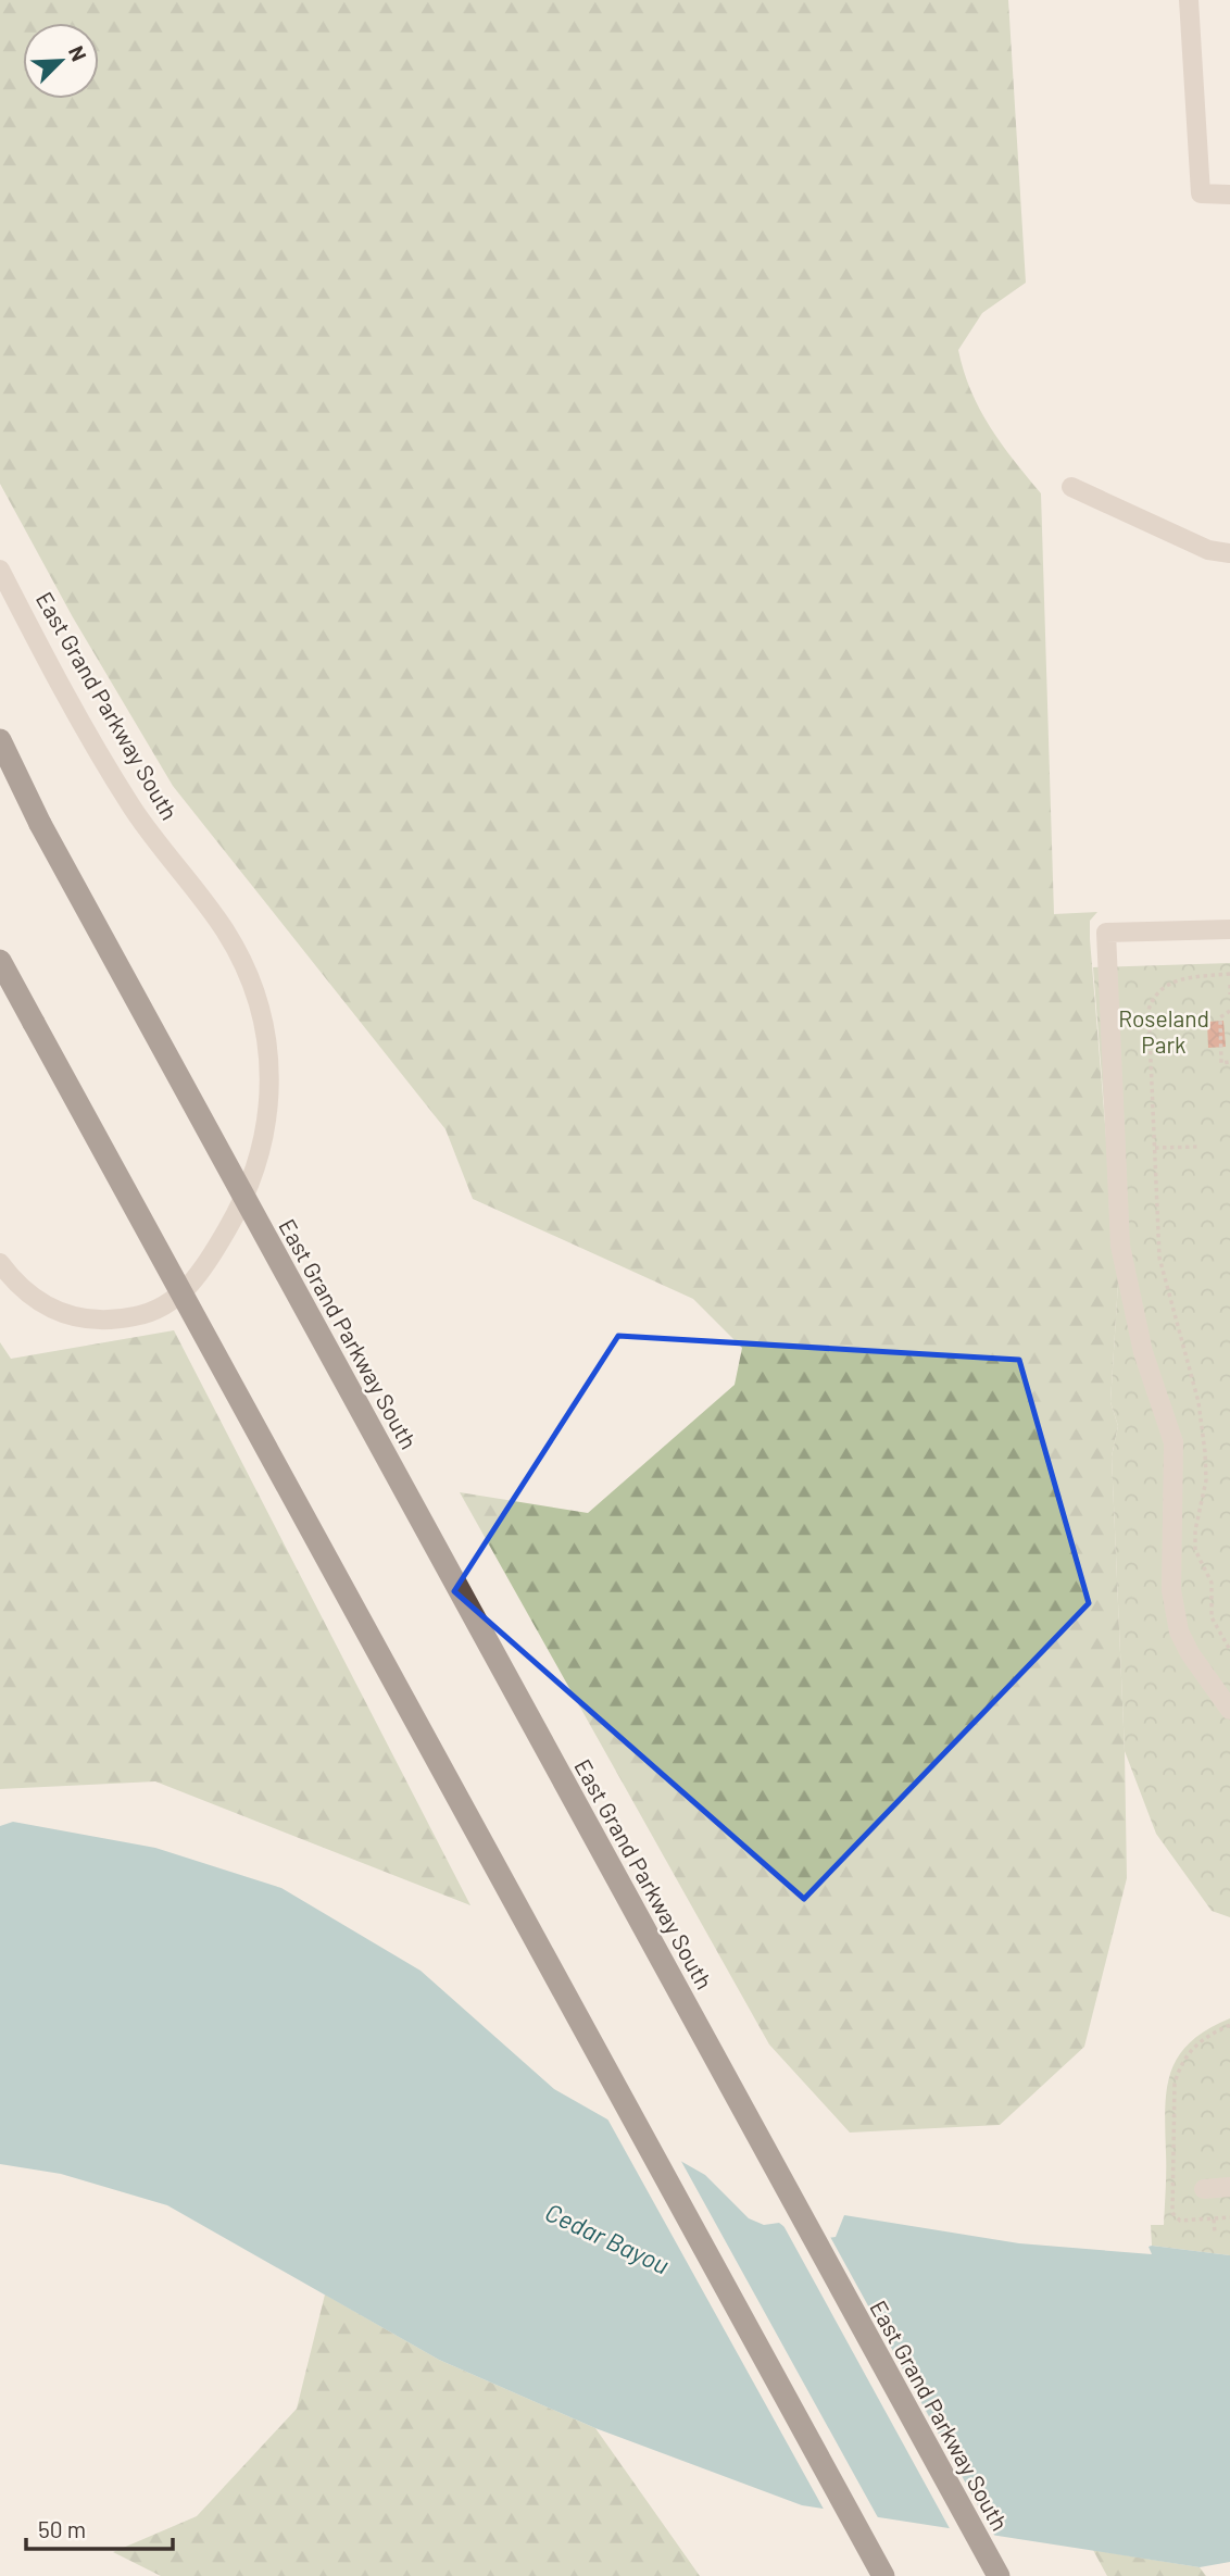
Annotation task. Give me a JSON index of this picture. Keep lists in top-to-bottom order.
{
  "streets": {
    "highway": ["East Grand Parkway South"]
  },
  "water": ["Cedar Bayou"],
  "parks": ["Roseland Park"],
  "scale_bar": "50 m",
  "north": "top right"
}
